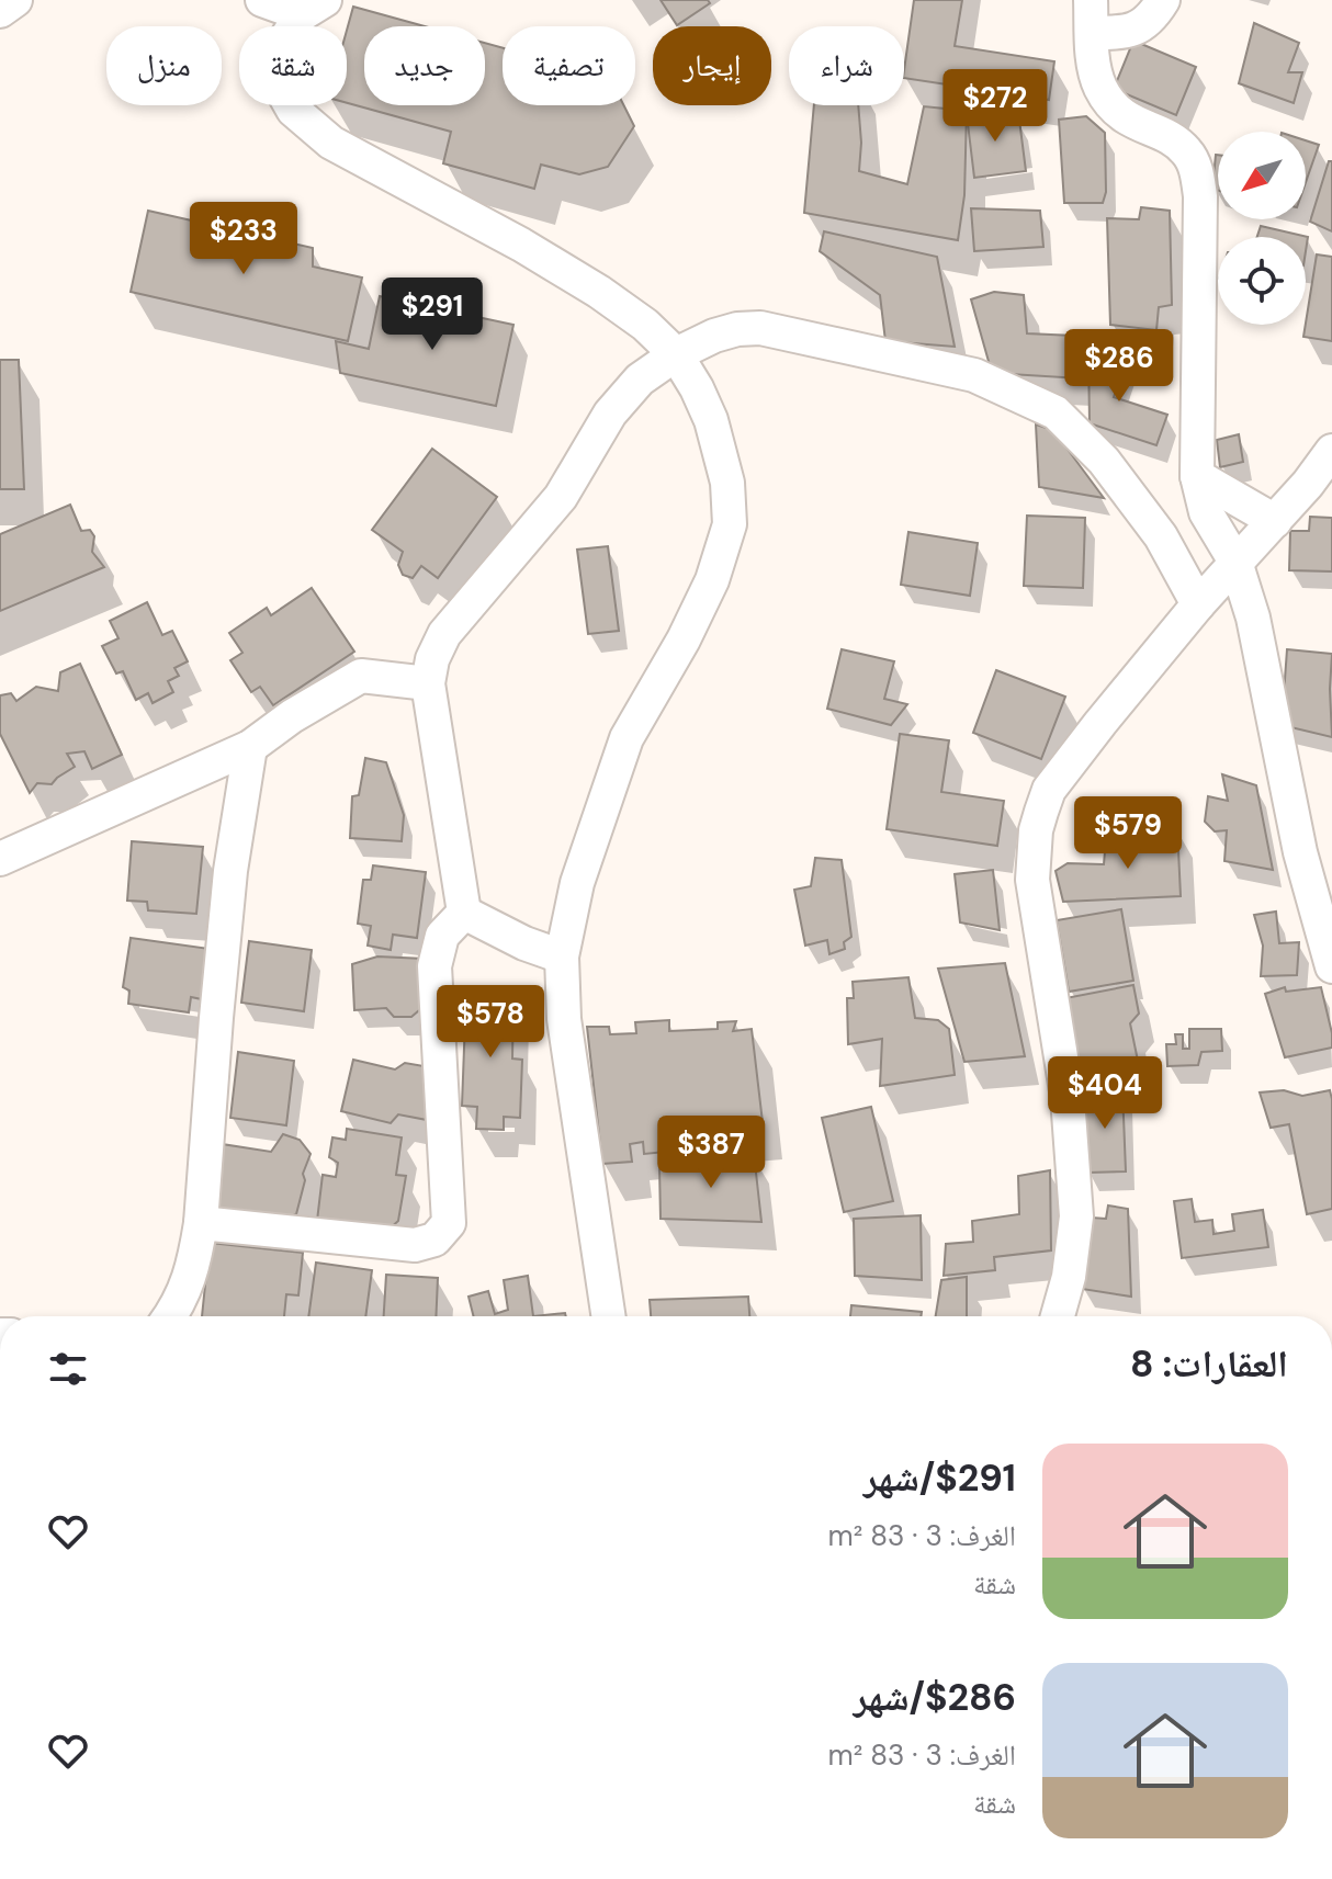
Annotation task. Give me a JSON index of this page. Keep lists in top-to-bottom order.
{
  "north": "bottom left",
  "page": {
    "chip": [
      "شراء",
      "إيجار",
      "تصفية",
      "جديد",
      "شقة",
      "منزل"
    ],
    "price": [
      "$272",
      "$233",
      "$291",
      "$286",
      "$579",
      "$578",
      "$404",
      "$387"
    ],
    "heading": "العقارات: 8",
    "list": [
      {
        "name": "$291/شهر",
        "note": "الغرف: 3 · 83 m² · شقة"
      },
      {
        "name": "$286/شهر",
        "note": "الغرف: 3 · 83 m² · شقة"
      }
    ]
  }
}
